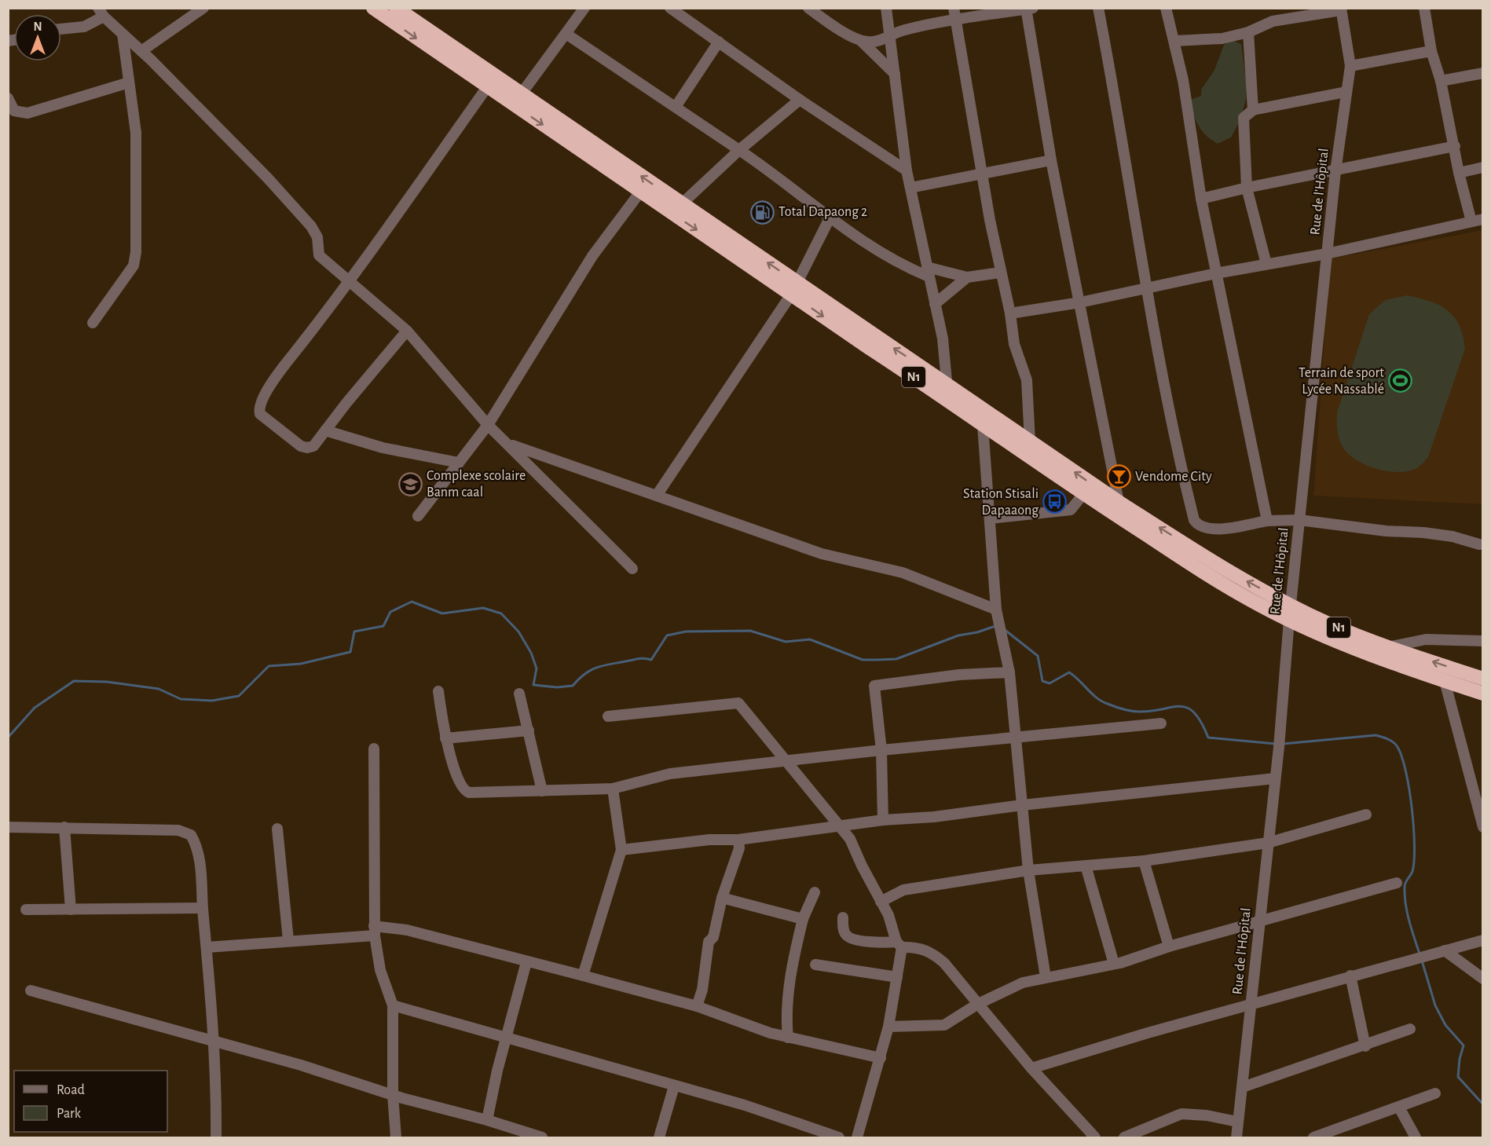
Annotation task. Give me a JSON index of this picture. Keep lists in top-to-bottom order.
{
  "streets": {
    "highway": ["N1"],
    "street": ["Rue de l'Hôpital"]
  },
  "crossings": [
    ["Rue de l'Hôpital", "N1"]
  ],
  "places": {
    "fuel station": ["Total Dapaong 2"],
    "sports": ["Terrain de sport Lycée Nassablé"],
    "bar": ["Vendome City"],
    "school or university": ["Complexe scolaire Banm caal"],
    "bus stop": ["Station Stisali Dapaaong"]
  },
  "legend": ["Road", "Park"],
  "north": "top"
}
